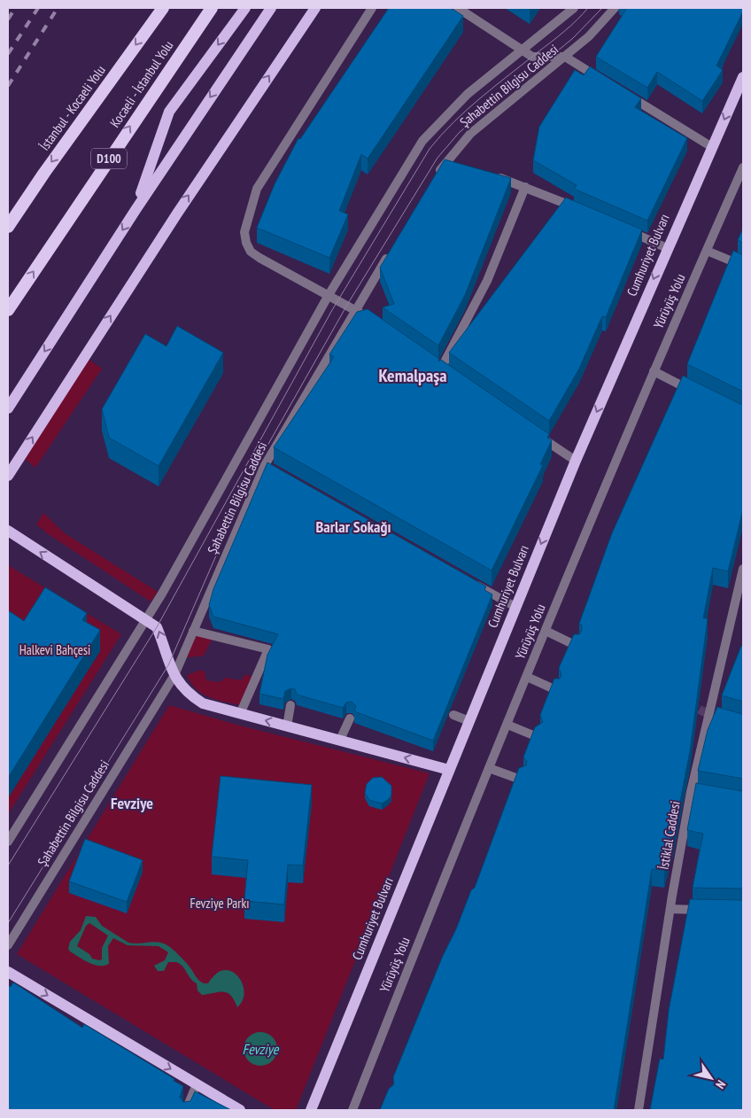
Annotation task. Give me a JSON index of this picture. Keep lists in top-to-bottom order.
{
  "streets": {
    "highway": ["Kocaeli - İstanbul Yolu", "İstanbul - Kocaeli Yolu", "D100"],
    "main road": ["Cumhuriyet Bulvarı"],
    "street": ["Şahabettin Bilgisu Caddesi", "Yürüyüş Yolu", "İstiklal Caddesi"]
  },
  "one_way": ["Kocaeli - İstanbul Yolu", "İstanbul - Kocaeli Yolu", "Cumhuriyet Bulvarı"],
  "districts": ["Kemalpaşa", "Barlar Sokağı", "Fevziye"],
  "water": ["Fevziye"],
  "parks": ["Halkevi Bahçesi", "Fevziye Parkı"],
  "north": "bottom right"
}
